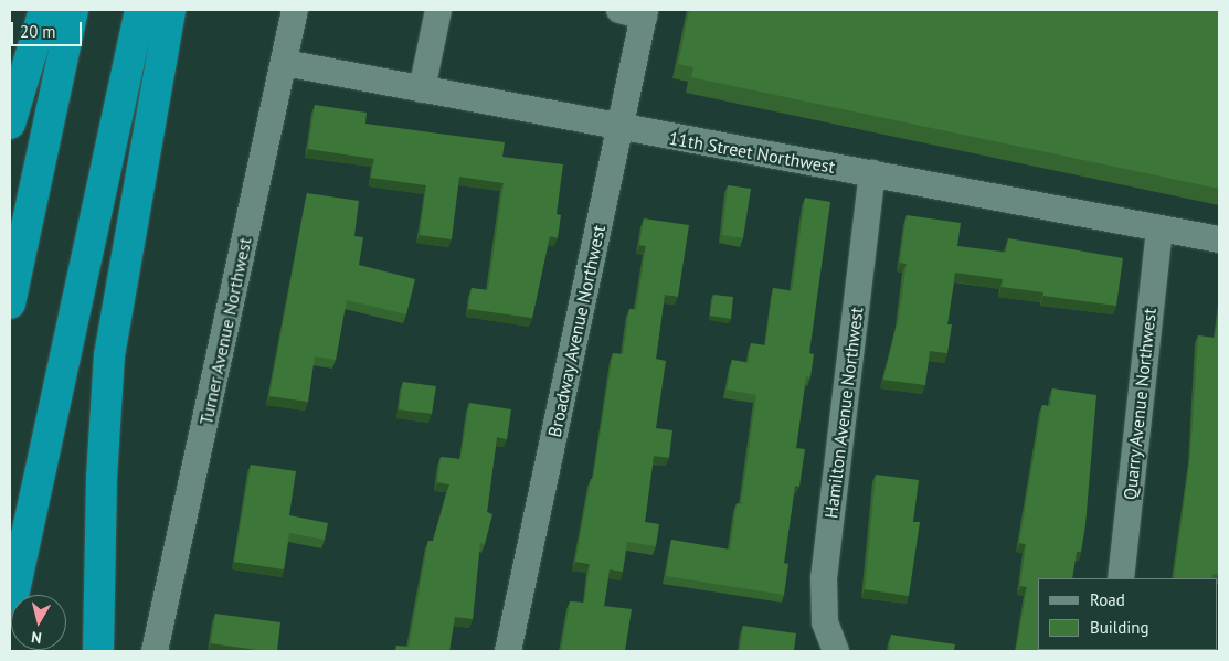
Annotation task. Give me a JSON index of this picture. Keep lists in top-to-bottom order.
{
  "streets": {
    "street": [
      "11th Street Northwest",
      "Turner Avenue Northwest",
      "Broadway Avenue Northwest",
      "Quarry Avenue Northwest",
      "Hamilton Avenue Northwest"
    ]
  },
  "crossings": [
    ["11th Street Northwest", "Turner Avenue Northwest"],
    ["11th Street Northwest", "Broadway Avenue Northwest"],
    ["11th Street Northwest", "Quarry Avenue Northwest"],
    ["11th Street Northwest", "Hamilton Avenue Northwest"]
  ],
  "legend": ["Road", "Building"],
  "scale_bar": "20 m",
  "north": "bottom"
}
